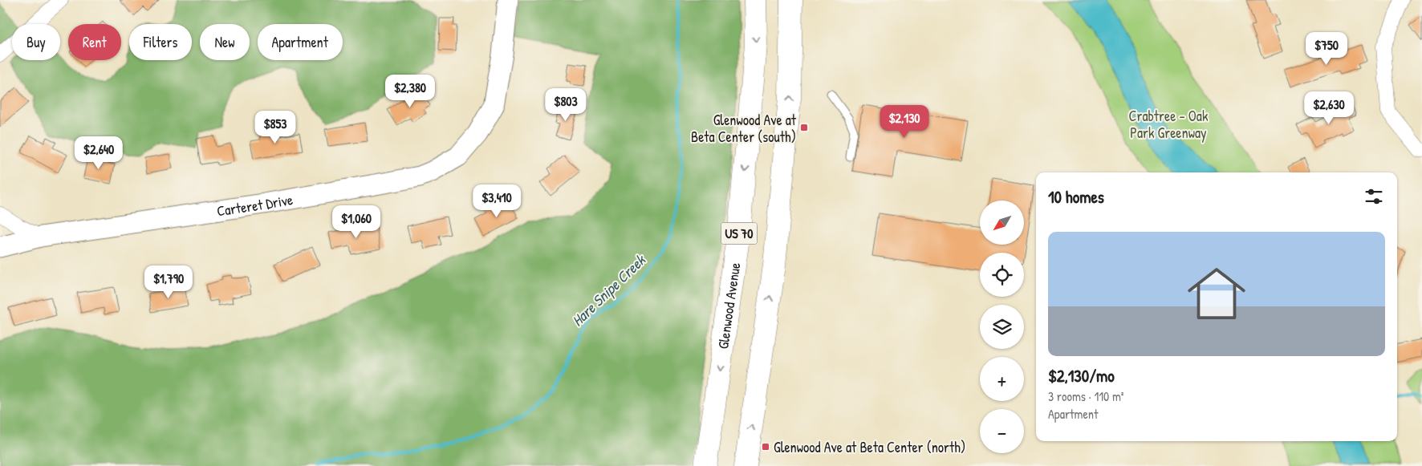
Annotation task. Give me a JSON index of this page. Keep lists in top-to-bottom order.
{
  "streets": {
    "highway": ["US 70", "Glenwood Avenue"],
    "street": ["Carteret Drive"]
  },
  "water": ["Hare Snipe Creek"],
  "parks": ["Crabtree - Oak Park Greenway"],
  "places": {
    "transit": ["Glenwood Ave at Beta Center (south)", "Glenwood Ave at Beta Center (north)"]
  },
  "north": "bottom left",
  "page": {
    "chip": [
      "Buy",
      "Rent",
      "Filters",
      "New",
      "Apartment"
    ],
    "price": [
      "$750",
      "$2,380",
      "$803",
      "$2,630",
      "$2,130",
      "$853",
      "$2,640",
      "$3,410",
      "$1,060",
      "$1,790"
    ],
    "heading": "10 homes",
    "map_buttons": ["+", "−"],
    "list": [
      {
        "name": "$2,130/mo",
        "note": "3 rooms · 110 m² · Apartment"
      }
    ]
  }
}
